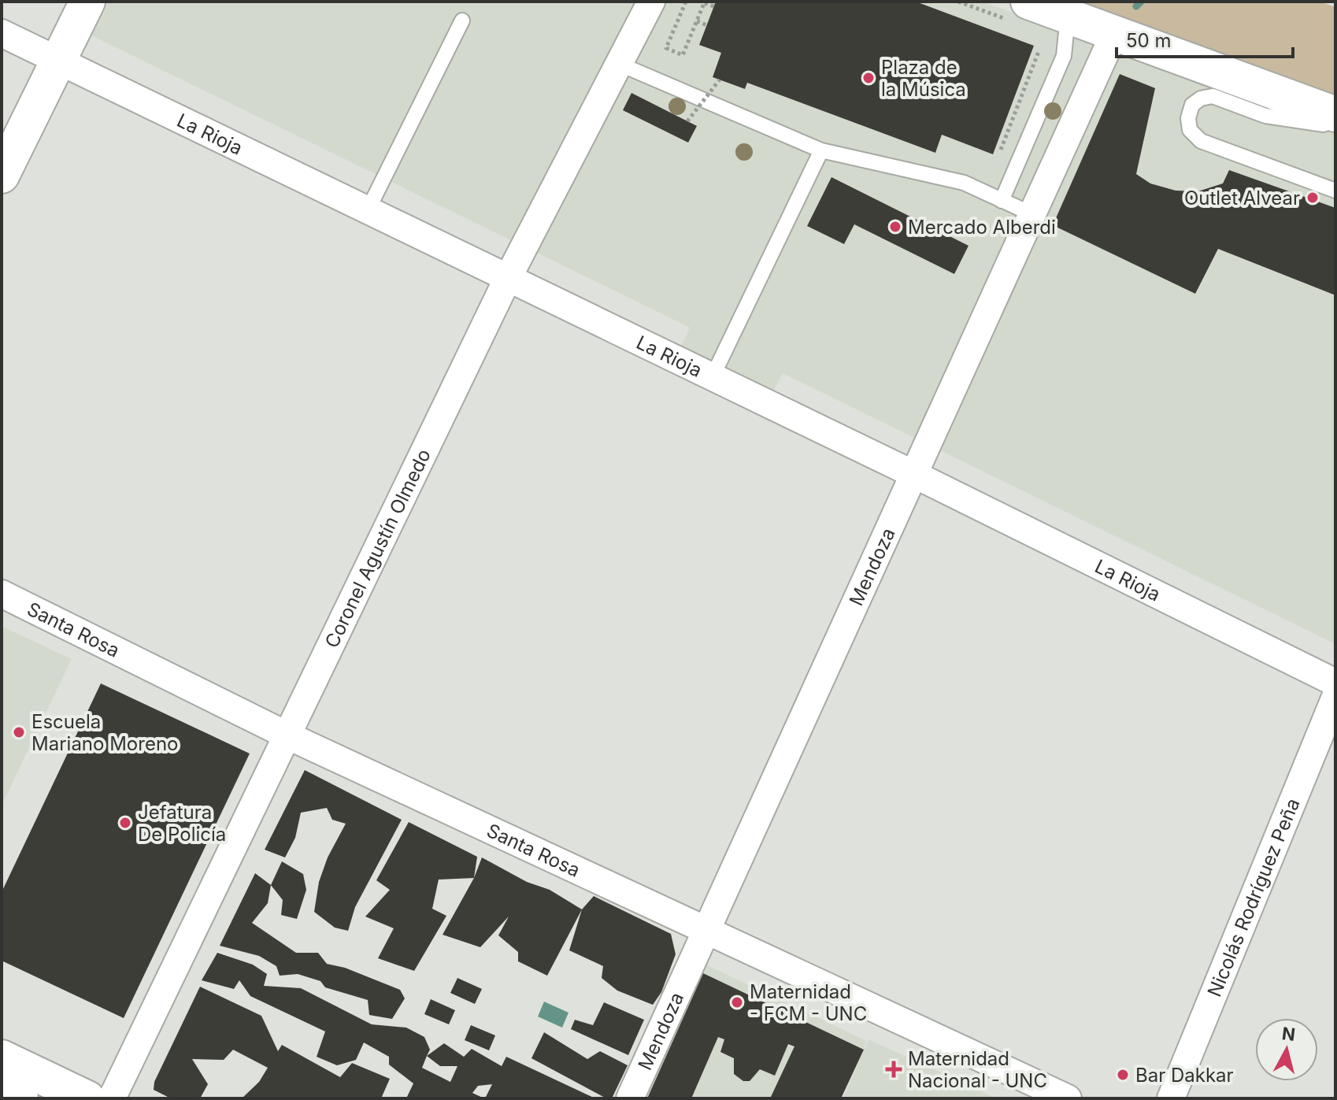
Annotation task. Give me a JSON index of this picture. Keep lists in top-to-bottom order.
{
  "streets": {
    "street": [
      "La Rioja",
      "Coronel Agustín Olmedo",
      "Mendoza",
      "Santa Rosa",
      "Nicolás Rodríguez Peña"
    ]
  },
  "crossings": [
    ["La Rioja", "Coronel Agustín Olmedo"],
    ["La Rioja", "Mendoza"],
    ["Coronel Agustín Olmedo", "Santa Rosa"],
    ["Mendoza", "Santa Rosa"]
  ],
  "places": {
    "other": [
      "Plaza de la Música",
      "Outlet Alvear",
      "Mercado Alberdi",
      "Escuela Mariano Moreno",
      "Jefatura De Policía",
      "Maternidad - FCM - UNC",
      "Bar Dakkar"
    ],
    "health": ["Maternidad Nacional - UNC"]
  },
  "scale_bar": "50 m",
  "north": "top"
}
